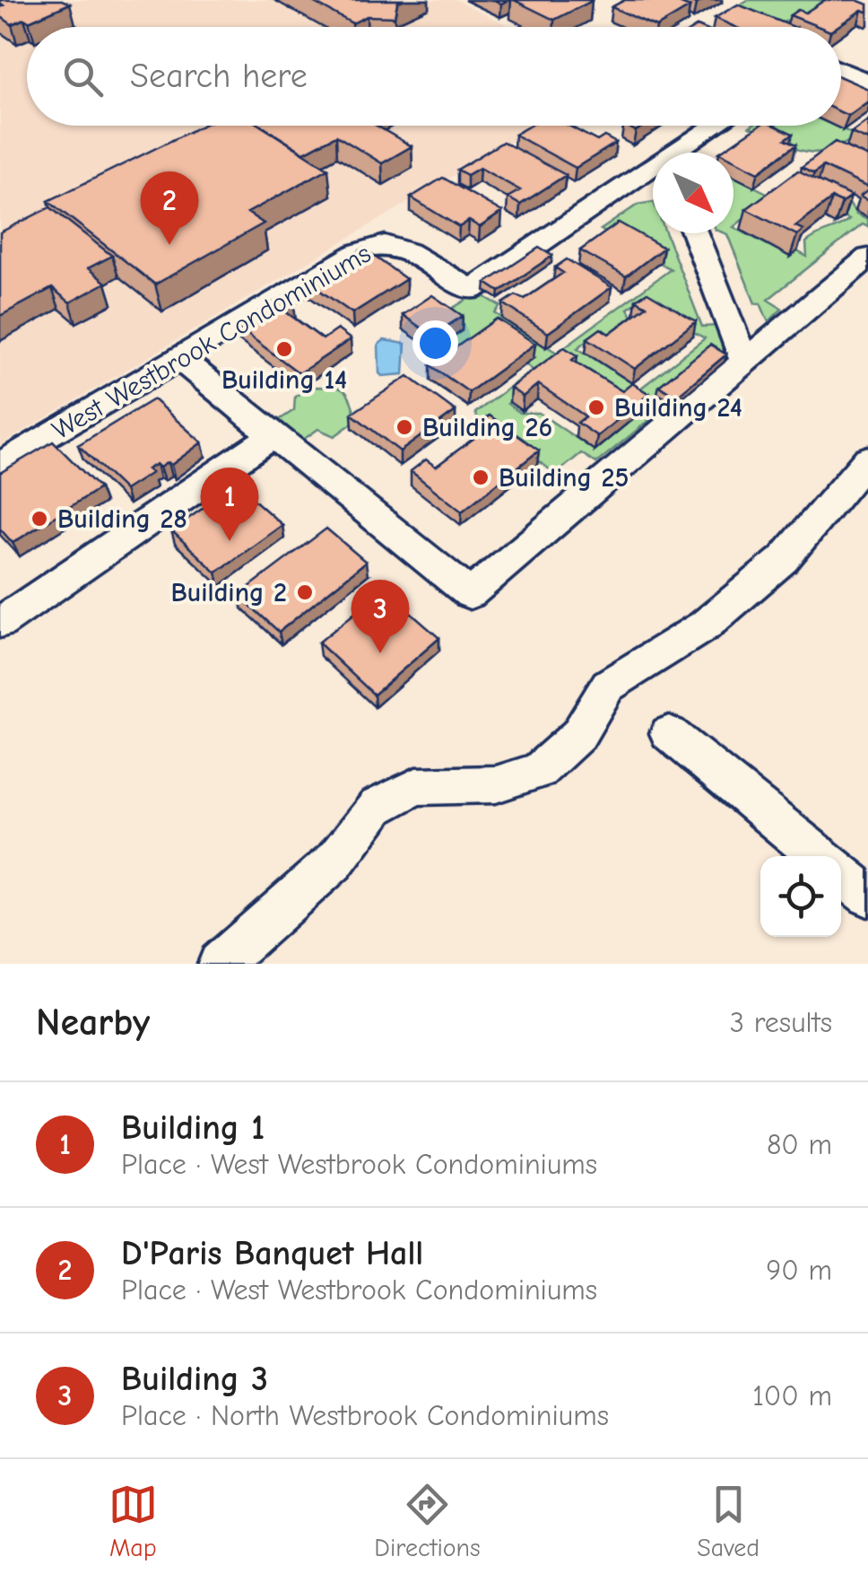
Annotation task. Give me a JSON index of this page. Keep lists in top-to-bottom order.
{
  "streets": {
    "street": ["West Westbrook Condominiums"]
  },
  "places": [
    "Building 14",
    "Building 24",
    "Building 26",
    "Building 25",
    "Building 28",
    "Building 2"
  ],
  "north": "bottom right",
  "page": {
    "search": "Search here",
    "pins": ["2", "1", "3"],
    "heading": ["Nearby", "3 results"],
    "list": [
      {
        "mark": "1",
        "name": "Building 1",
        "note": "Place · West Westbrook Condominiums",
        "value": "80 m"
      },
      {
        "mark": "2",
        "name": "D'Paris Banquet Hall",
        "note": "Place · West Westbrook Condominiums",
        "value": "90 m"
      },
      {
        "mark": "3",
        "name": "Building 3",
        "note": "Place · North Westbrook Condominiums",
        "value": "100 m"
      }
    ],
    "nav": ["Map", "Directions", "Saved"]
  }
}
